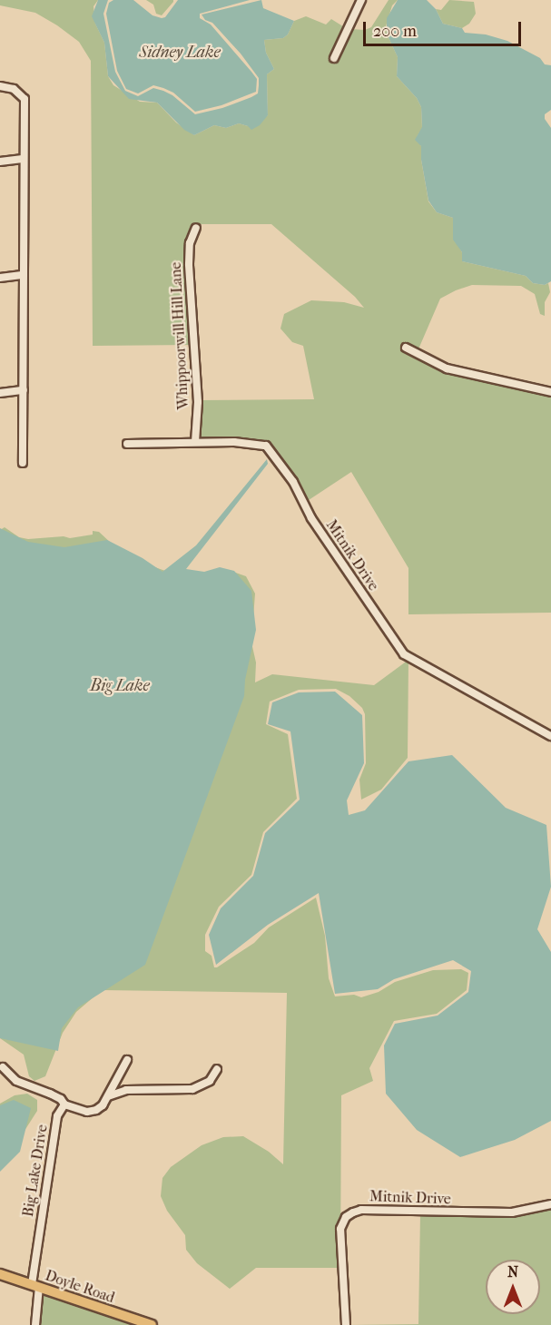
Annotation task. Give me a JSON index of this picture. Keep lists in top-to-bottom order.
{
  "streets": {
    "main road": ["Doyle Road"],
    "street": ["Whippoorwill Hill Lane", "Mitnik Drive", "Big Lake Drive"]
  },
  "crossings": [
    ["Whippoorwill Hill Lane", "Mitnik Drive"],
    ["Big Lake Drive", "Doyle Road"]
  ],
  "water": ["Sidney Lake", "Big Lake"],
  "scale_bar": "200 m",
  "north": "top"
}
